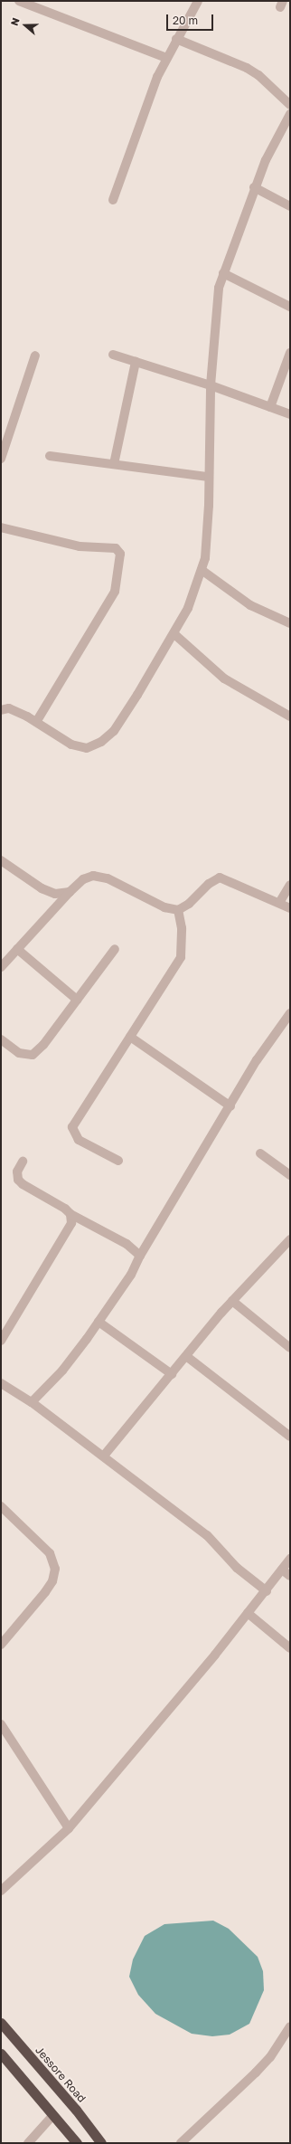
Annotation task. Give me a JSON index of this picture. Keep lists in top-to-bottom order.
{
  "streets": {
    "highway": ["Jessore Road"]
  },
  "scale_bar": "20 m",
  "north": "left"
}
